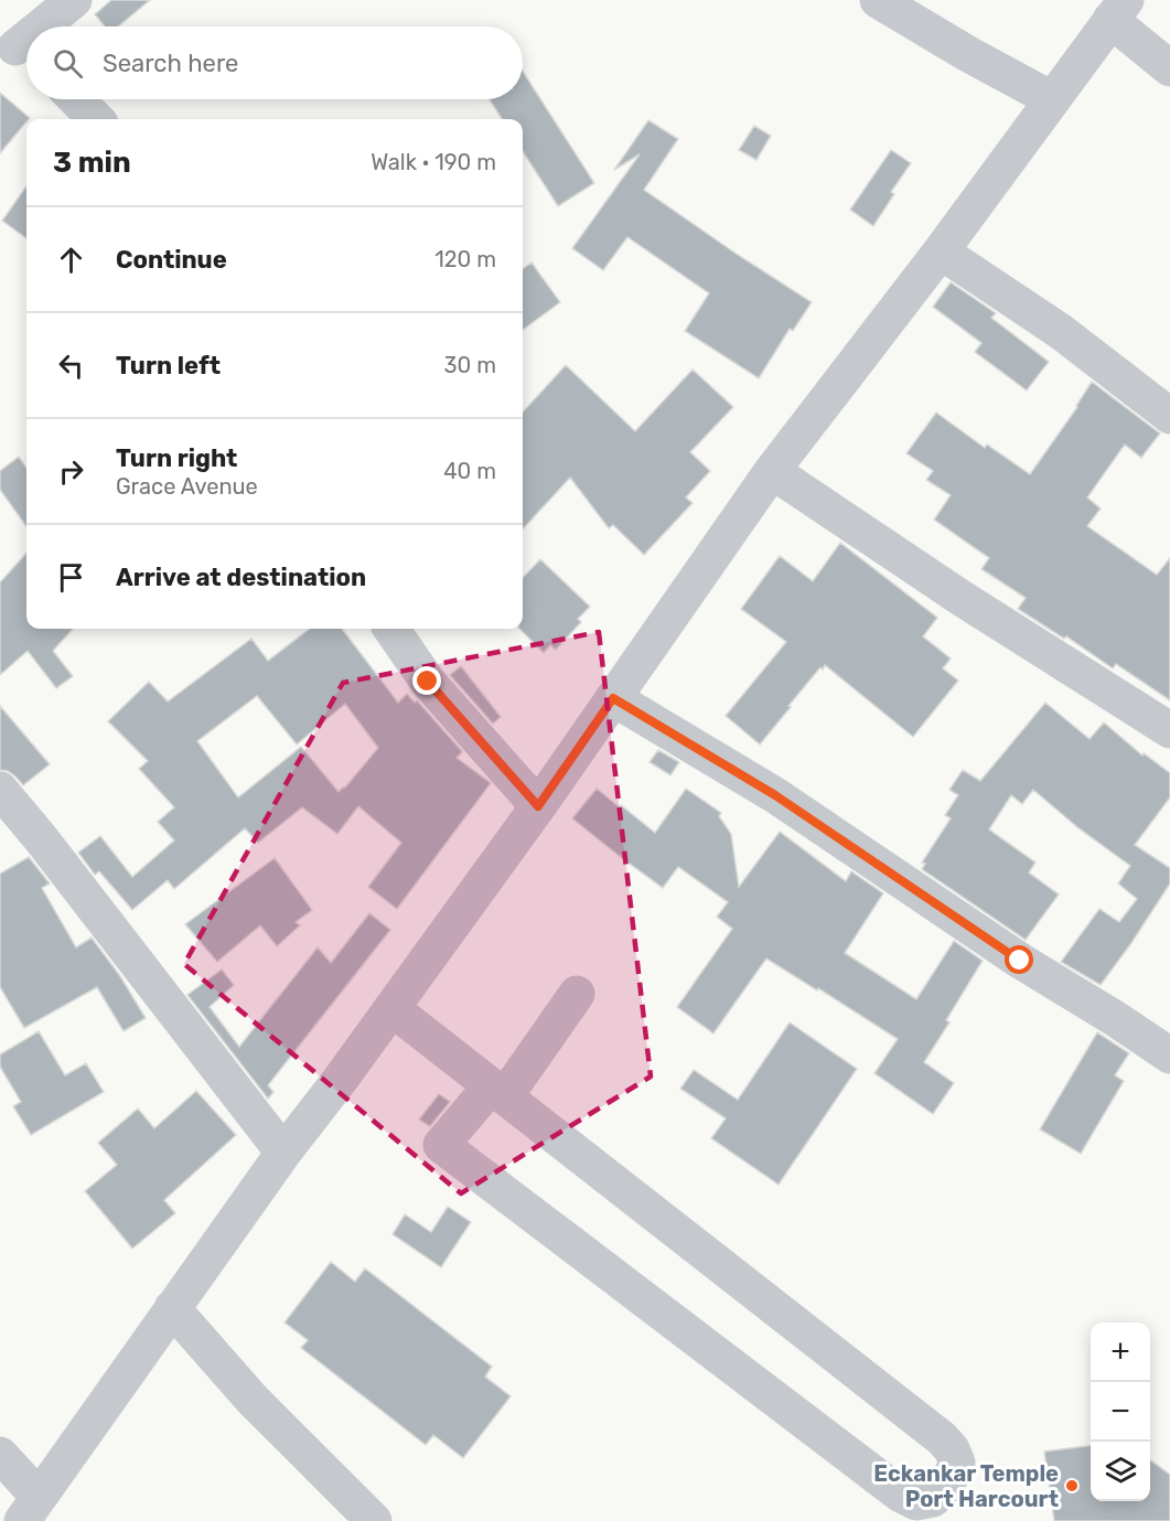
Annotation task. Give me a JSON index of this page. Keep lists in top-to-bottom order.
{
  "places": ["Eckankar Temple Port Harcourt"],
  "page": {
    "search": "Search here",
    "heading": ["3 min", "Walk · 190 m"],
    "list": [
      ["Continue", "120 m"],
      ["Turn left", "30 m"],
      ["Turn right", "Grace Avenue", "40 m"],
      "Arrive at destination"
    ],
    "map_buttons": ["+", "−"]
  }
}
